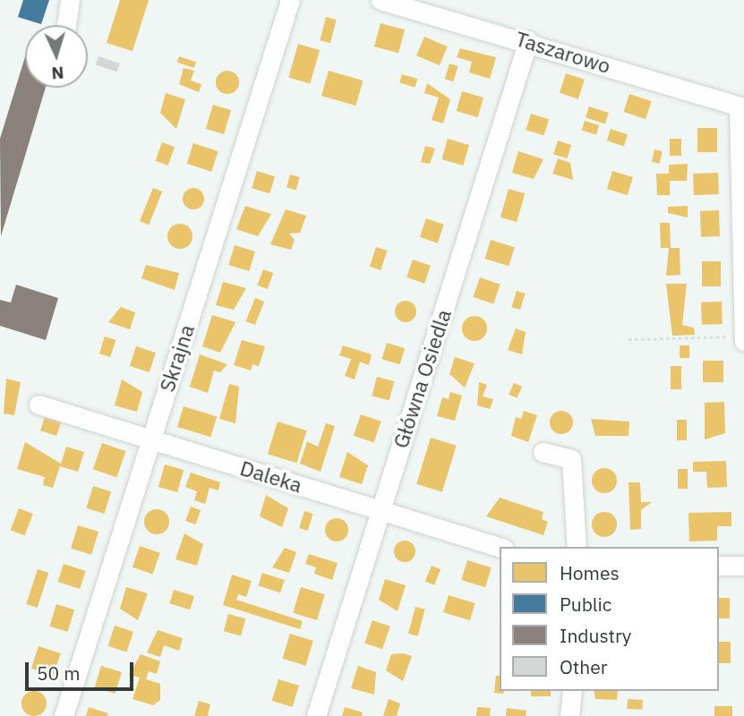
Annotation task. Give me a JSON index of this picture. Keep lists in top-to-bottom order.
{
  "streets": {
    "street": [
      "Taszarowo",
      "Skrajna",
      "Główna Osiedla",
      "Daleka"
    ]
  },
  "crossings": [
    ["Taszarowo", "Główna Osiedla"],
    ["Skrajna", "Daleka"],
    ["Główna Osiedla", "Daleka"]
  ],
  "legend": [
    "Homes",
    "Public",
    "Industry",
    "Other"
  ],
  "scale_bar": "50 m",
  "north": "bottom"
}
